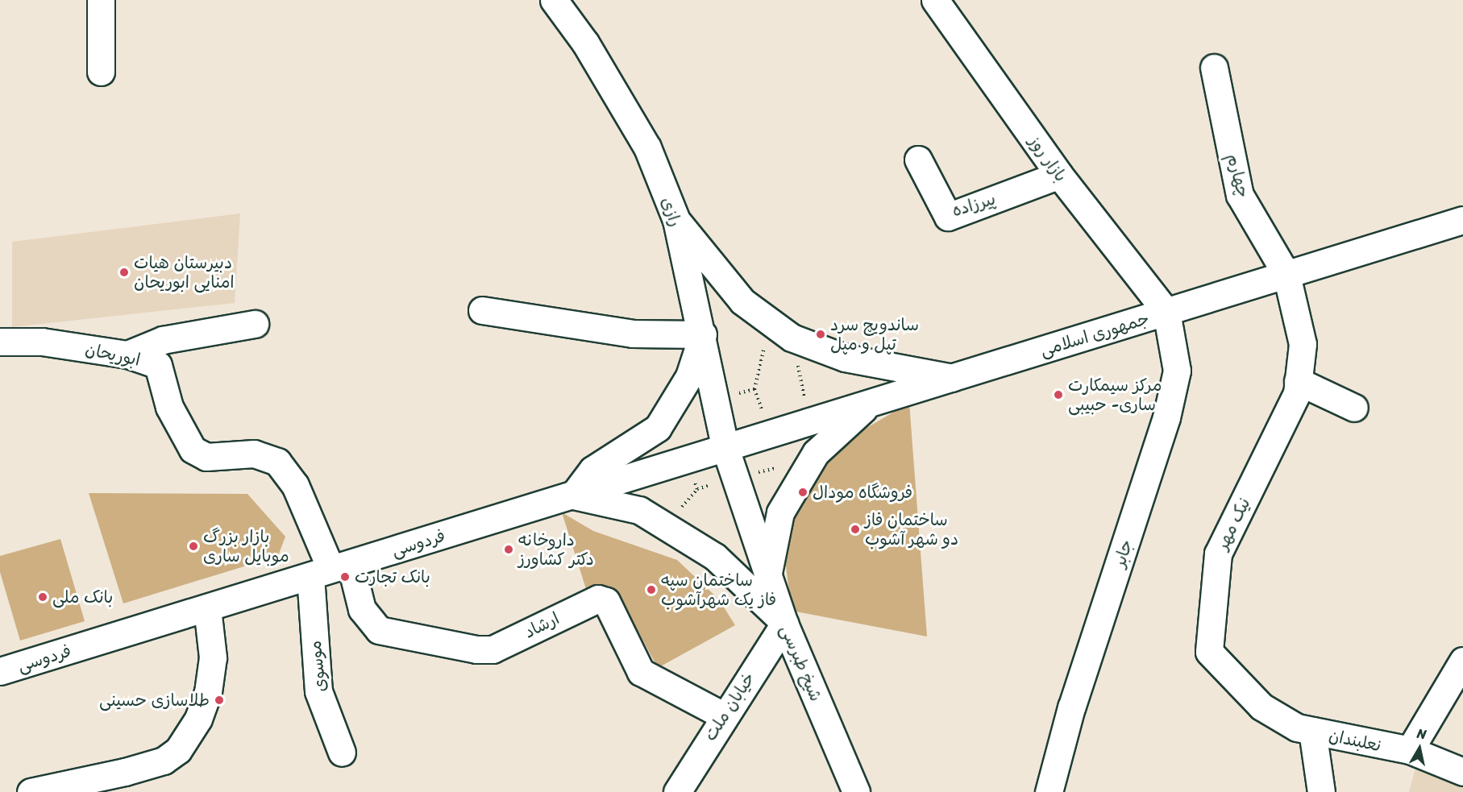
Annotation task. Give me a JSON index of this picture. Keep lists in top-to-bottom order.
{
  "streets": {
    "street": [
      "بازار روز",
      "چهارم",
      "پیرزاده",
      "رازی",
      "جمهوری اسلامی",
      "ابوریحان",
      "نیک مهر",
      "فردوسی",
      "جابر",
      "ارشاد",
      "شیخ طبرسی",
      "موسوی",
      "خیابان ملت",
      "نعلبندان"
    ]
  },
  "crossings": [
    ["بازار روز", "پیرزاده"],
    ["بازار روز", "جمهوری اسلامی"],
    ["بازار روز", "جابر"],
    ["چهارم", "جمهوری اسلامی"],
    ["چهارم", "نیک مهر"],
    ["رازی", "جمهوری اسلامی"],
    ["رازی", "فردوسی"],
    ["رازی", "شیخ طبرسی"],
    ["جمهوری اسلامی", "نیک مهر"],
    ["جمهوری اسلامی", "فردوسی"],
    ["جمهوری اسلامی", "جابر"],
    ["جمهوری اسلامی", "شیخ طبرسی"],
    ["ابوریحان", "فردوسی"],
    ["ابوریحان", "ارشاد"],
    ["ابوریحان", "موسوی"],
    ["نیک مهر", "نعلبندان"],
    ["فردوسی", "ارشاد"],
    ["فردوسی", "شیخ طبرسی"],
    ["فردوسی", "موسوی"],
    ["ارشاد", "موسوی"],
    ["ارشاد", "خیابان ملت"],
    ["شیخ طبرسی", "خیابان ملت"]
  ],
  "places": [
    "دبیرستان هیات امنایی ابوریحان",
    "ساندویچ سرد تپل و مپل",
    "مرکز سیمکارت ساری- حبیبی",
    "فروشگاه مودال",
    "ساختمان فاز دو شهر آشوب",
    "بازار بزرگ موبایل ساری",
    "داروخانه دکتر کشاورز",
    "بانک تجارت",
    "ساختمان سپه فاز یک شهرآشوب",
    "بانک ملی",
    "طلاسازی حسینی"
  ],
  "north": "top"
}
